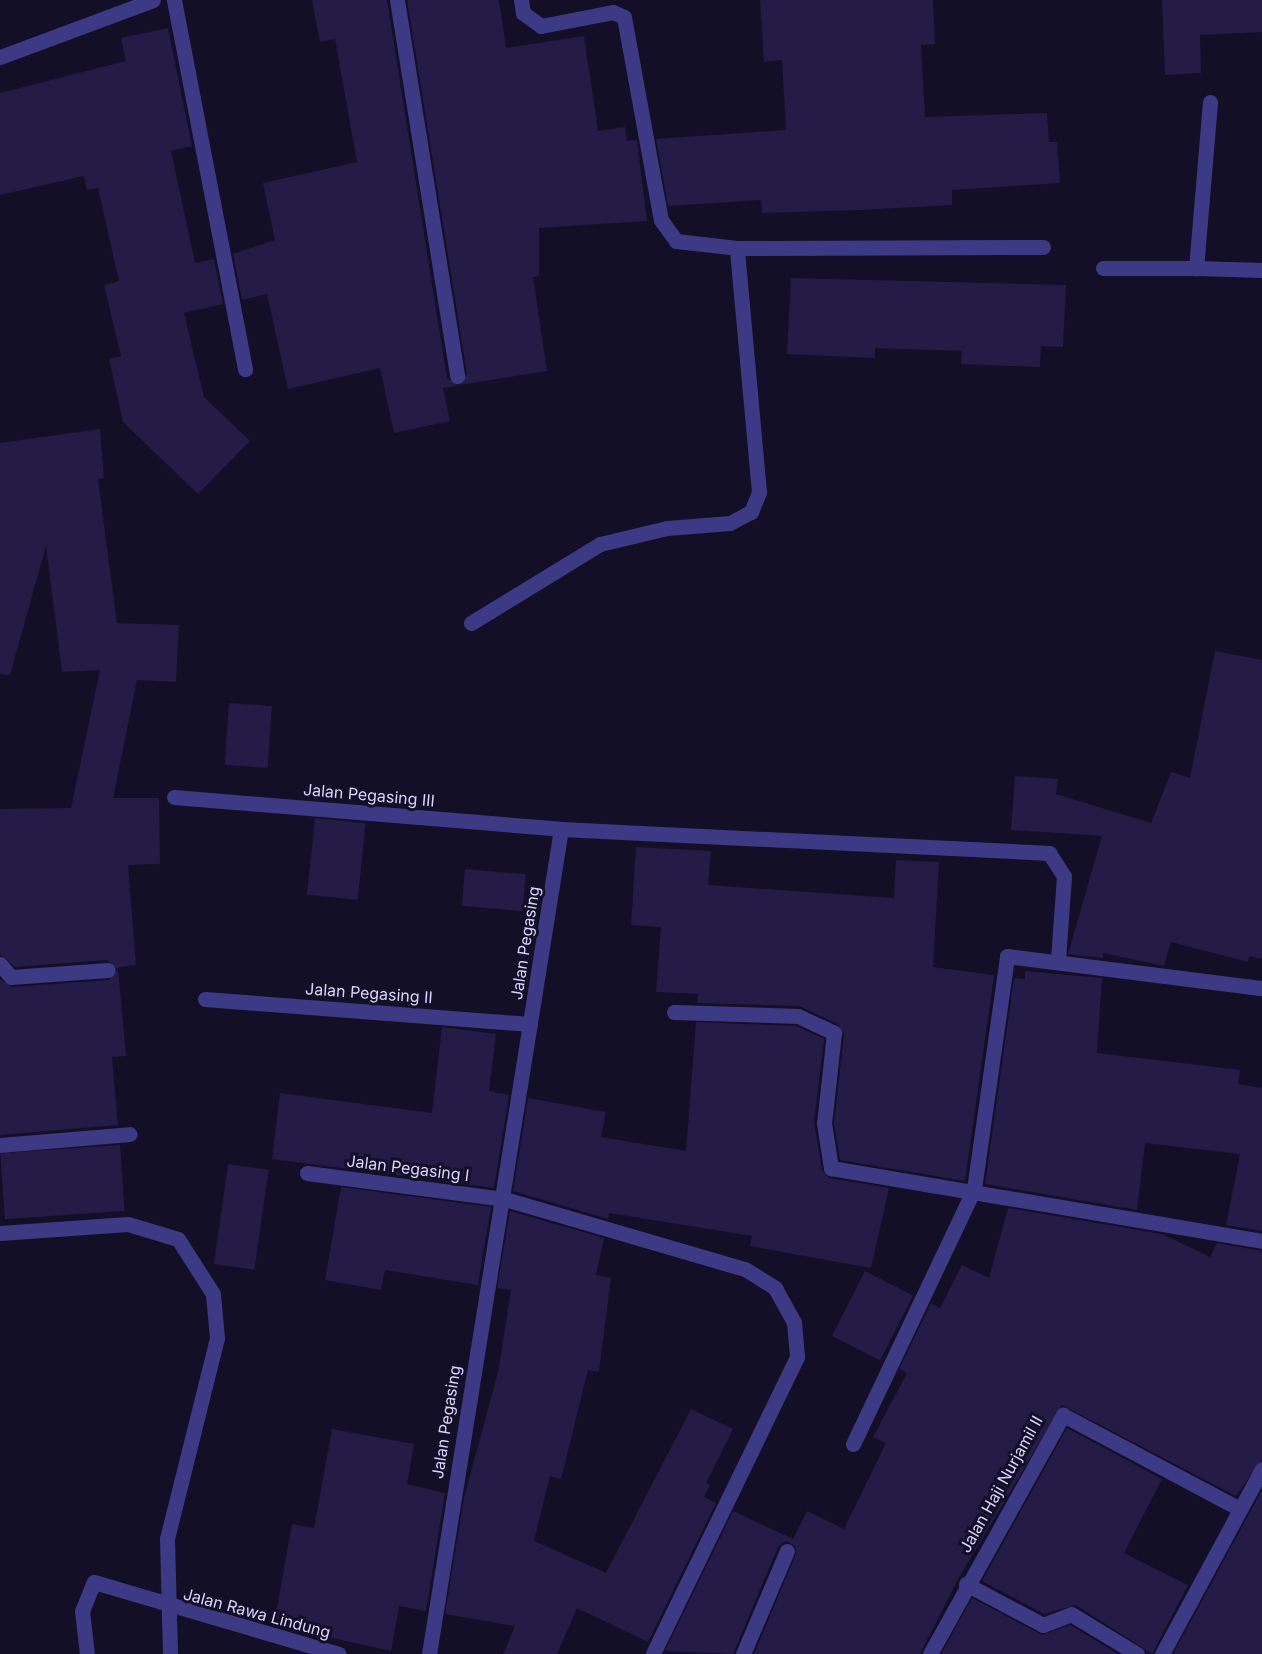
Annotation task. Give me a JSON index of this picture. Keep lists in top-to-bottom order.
{
  "streets": {
    "street": [
      "Jalan Pegasing III",
      "Jalan Pegasing",
      "Jalan Pegasing II",
      "Jalan Pegasing I",
      "Jalan Haji Nurjamil II",
      "Jalan Rawa Lindung"
    ]
  },
  "crossings": [
    ["Jalan Pegasing III", "Jalan Pegasing"],
    ["Jalan Pegasing", "Jalan Pegasing II"],
    ["Jalan Pegasing", "Jalan Pegasing I"]
  ]
}
